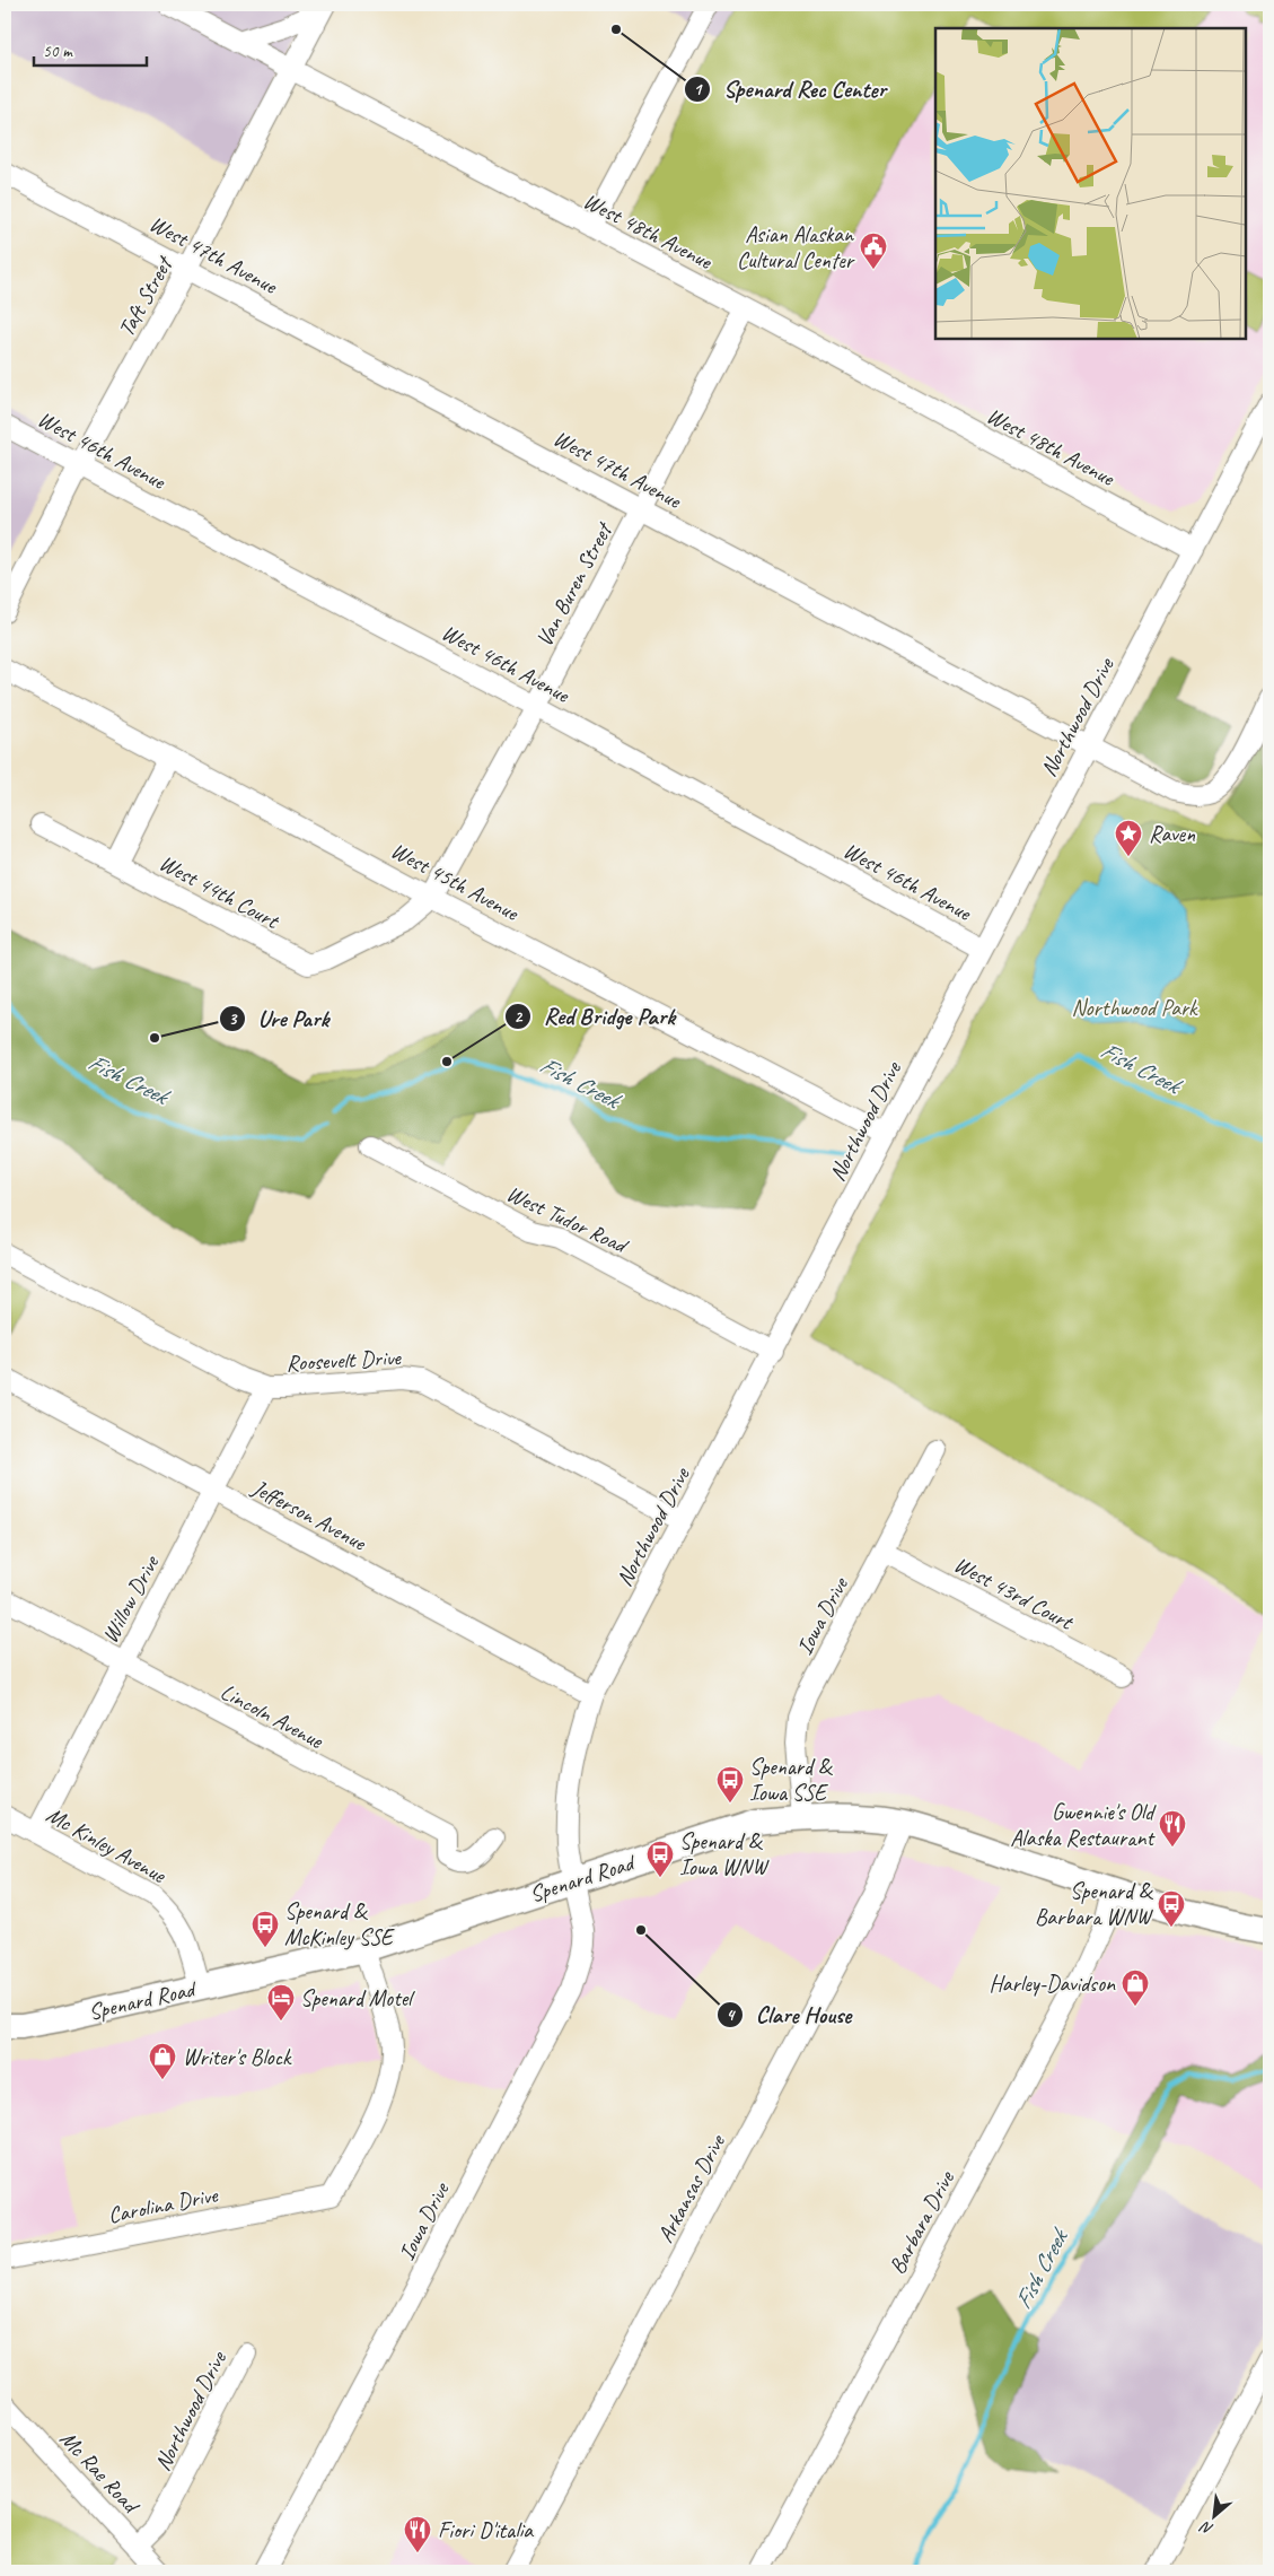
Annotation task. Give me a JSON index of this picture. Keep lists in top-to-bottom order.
{
  "streets": {
    "main road": ["Spenard Road"],
    "street": [
      "West 48th Avenue",
      "West 47th Avenue",
      "Taft Street",
      "West 46th Avenue",
      "Van Buren Street",
      "Northwood Drive",
      "West 45th Avenue",
      "West 44th Court",
      "West Tudor Road",
      "Roosevelt Drive",
      "Jefferson Avenue",
      "West 43rd Court",
      "Willow Drive",
      "Iowa Drive",
      "Lincoln Avenue",
      "Mc Kinley Avenue",
      "Arkansas Drive",
      "Carolina Drive",
      "Barbara Drive",
      "Mc Rae Road"
    ]
  },
  "crossings": [
    ["West 48th Avenue", "Taft Street"],
    ["West 48th Avenue", "Van Buren Street"],
    ["West 48th Avenue", "Northwood Drive"],
    ["West 47th Avenue", "Taft Street"],
    ["West 47th Avenue", "Van Buren Street"],
    ["West 47th Avenue", "Northwood Drive"],
    ["Taft Street", "West 46th Avenue"],
    ["West 46th Avenue", "Van Buren Street"],
    ["West 46th Avenue", "Northwood Drive"],
    ["Van Buren Street", "West 45th Avenue"],
    ["Van Buren Street", "West 44th Court"],
    ["Northwood Drive", "West 45th Avenue"],
    ["Northwood Drive", "West Tudor Road"],
    ["Northwood Drive", "Roosevelt Drive"],
    ["Northwood Drive", "Jefferson Avenue"],
    ["Northwood Drive", "Iowa Drive"],
    ["Northwood Drive", "Spenard Road"],
    ["Northwood Drive", "Mc Rae Road"],
    ["Roosevelt Drive", "Willow Drive"],
    ["Jefferson Avenue", "Willow Drive"],
    ["West 43rd Court", "Iowa Drive"],
    ["Willow Drive", "Lincoln Avenue"],
    ["Willow Drive", "Mc Kinley Avenue"],
    ["Iowa Drive", "Spenard Road"],
    ["Mc Kinley Avenue", "Spenard Road"],
    ["Spenard Road", "Arkansas Drive"],
    ["Spenard Road", "Carolina Drive"],
    ["Spenard Road", "Barbara Drive"]
  ],
  "water": ["Fish Creek"],
  "parks": ["Northwood Park"],
  "places": {
    "other": [
      "Spenard Rec Center",
      "Ure Park",
      "Red Bridge Park",
      "Clare House"
    ],
    "public building": ["Asian Alaskan Cultural Center"],
    "place": ["Raven"],
    "bus stop": [
      "Spenard & Iowa SSE",
      "Spenard & Iowa WNW",
      "Spenard & Barbara WNW",
      "Spenard & McKinley SSE"
    ],
    "restaurant": ["Gwennie's Old Alaska Restaurant", "Fiori D'italia"],
    "shop": ["Harley-Davidson", "Writer's Block"],
    "hotel": ["Spenard Motel"]
  },
  "scale_bar": "50 m",
  "north": "bottom left"
}
